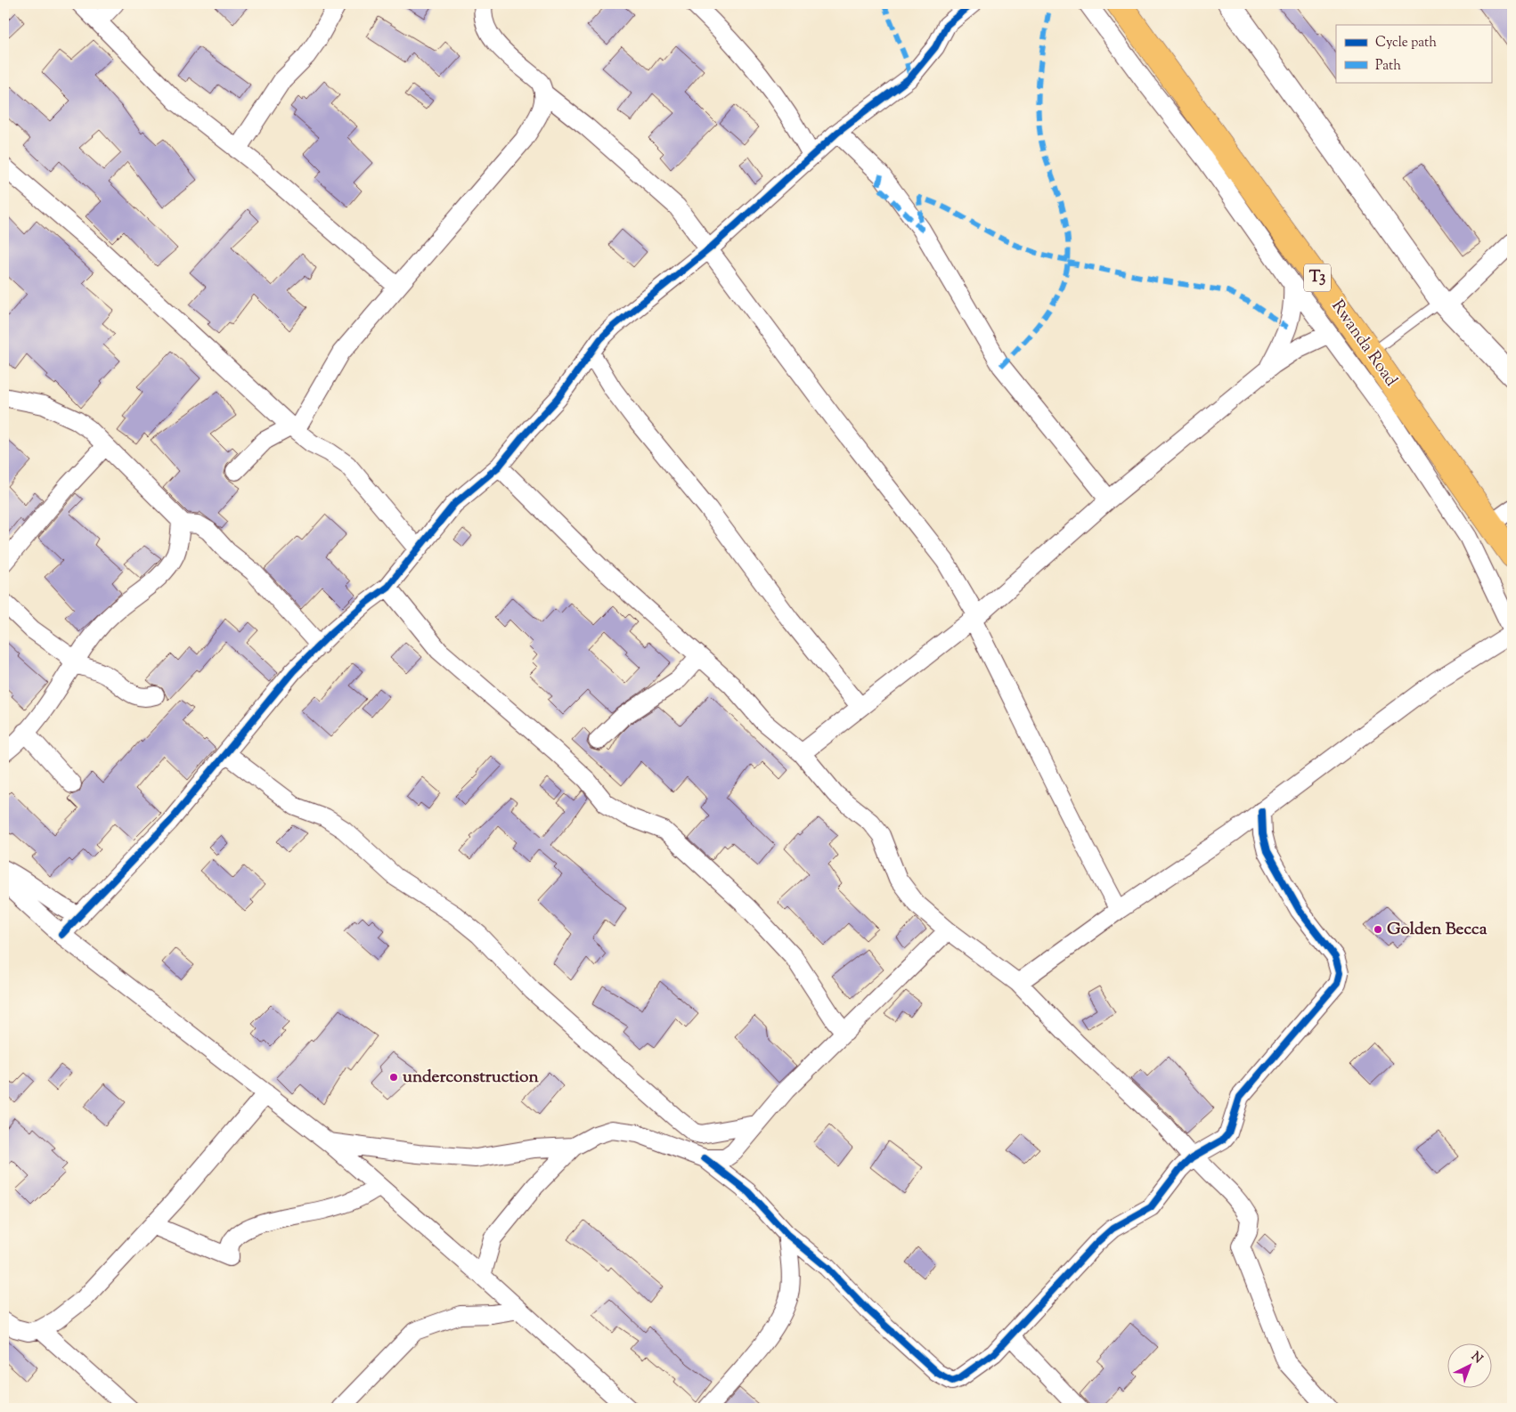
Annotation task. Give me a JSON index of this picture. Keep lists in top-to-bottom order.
{
  "streets": {
    "highway": ["T3", "Rwanda Road"]
  },
  "places": ["Golden Becca", "underconstruction"],
  "legend": ["Cycle path", "Path"],
  "north": "top right"
}
